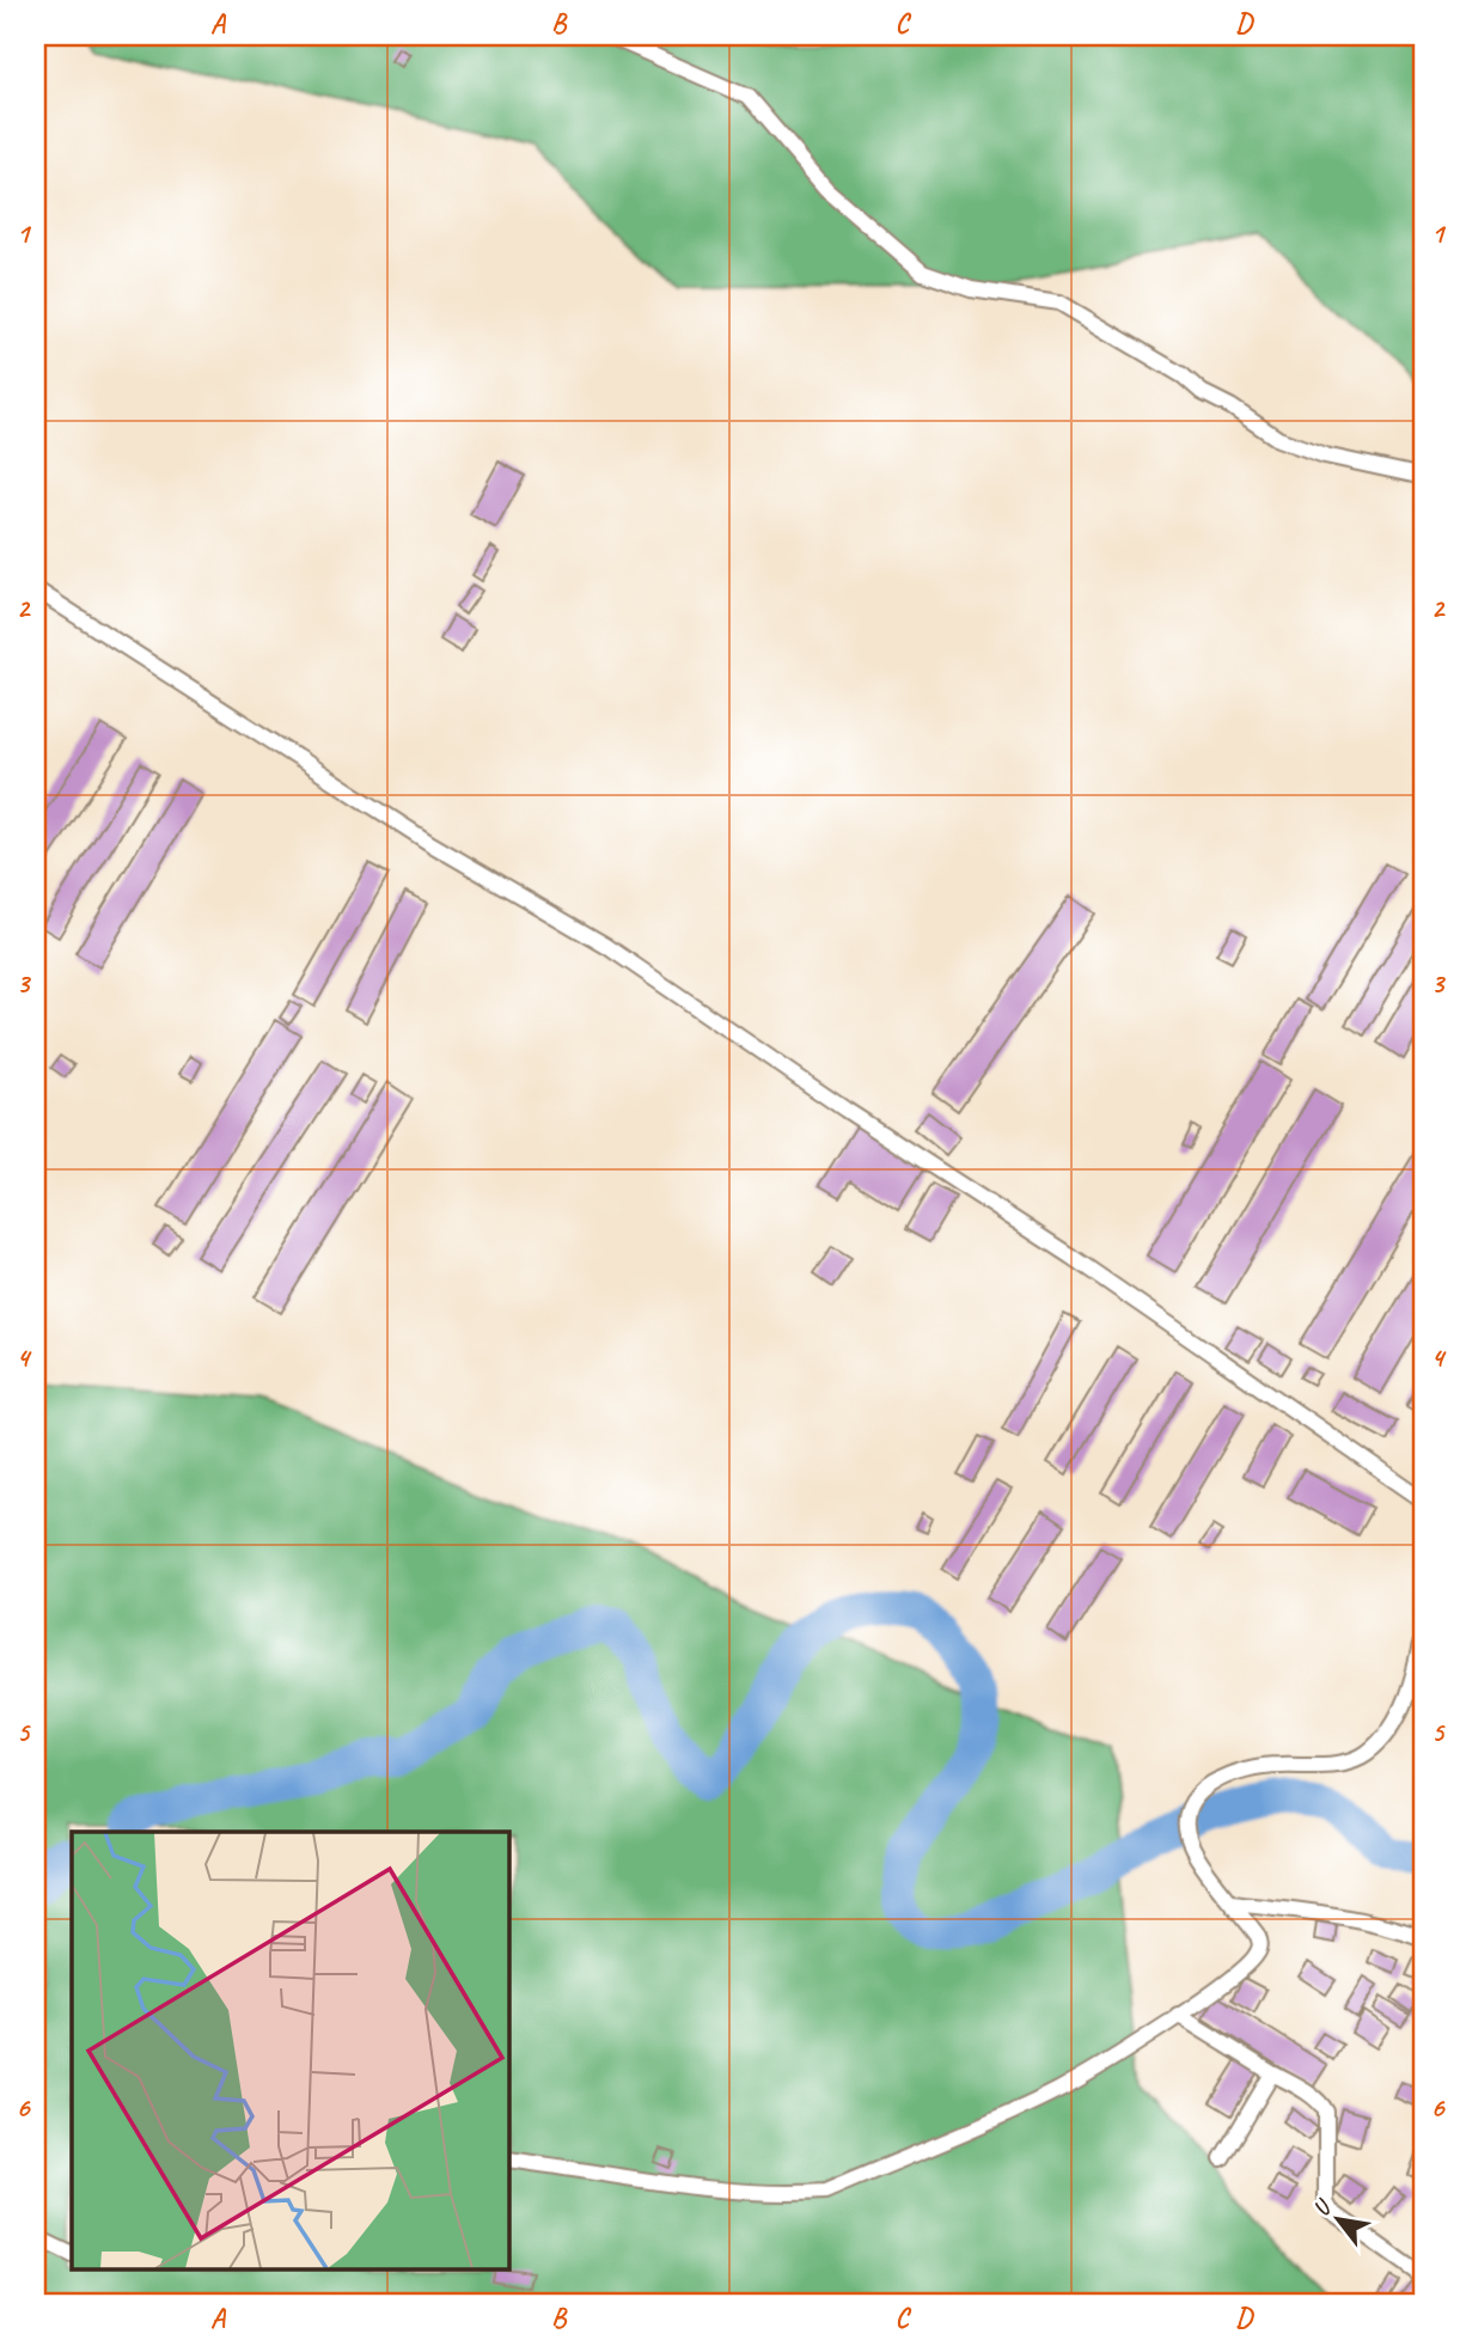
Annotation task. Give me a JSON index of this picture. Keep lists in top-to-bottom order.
{
  "north": "top left",
  "grid": {
    "columns": [
      "A",
      "B",
      "C",
      "D"
    ],
    "rows": [
      "1",
      "2",
      "3",
      "4",
      "5",
      "6"
    ]
  }
}
